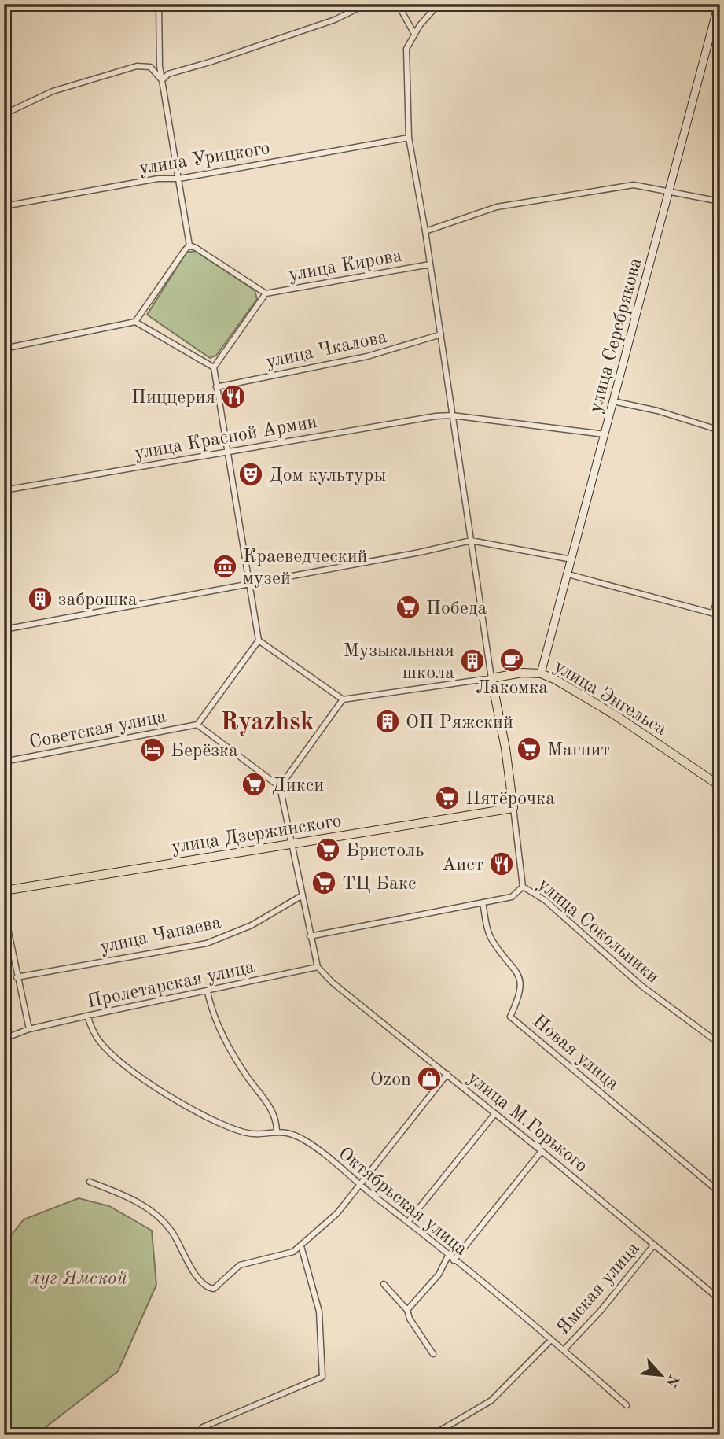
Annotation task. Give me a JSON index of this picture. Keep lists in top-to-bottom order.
{
  "streets": {
    "main road": ["улица Серебрякова", "улица Энгельса", "улица Дзержинского"],
    "street": [
      "улица Урицкого",
      "улица Кирова",
      "улица Чкалова",
      "улица Красной Армии",
      "Советская улица",
      "улица Сокольники",
      "улица Чапаева",
      "Пролетарская улица",
      "Новая улица",
      "улица М.Горького",
      "Октябрьская улица",
      "Ямская улица"
    ]
  },
  "crossings": [
    ["улица Серебрякова", "улица Красной Армии"],
    ["улица Серебрякова", "улица Энгельса"],
    ["улица Дзержинского", "улица Сокольники"],
    ["Пролетарская улица", "улица М.Горького"],
    ["улица М.Горького", "Ямская улица"],
    ["Октябрьская улица", "Ямская улица"]
  ],
  "districts": ["Ryazhsk"],
  "parks": ["луг Ямской"],
  "places": {
    "restaurant": ["Пиццерия", "Аист"],
    "theatre": ["Дом культуры"],
    "museum": ["Краеведческий музей"],
    "building": ["заброшка", "Музыкальная школа", "ОП Ряжский"],
    "supermarket": [
      "Победа",
      "Магнит",
      "Дикси",
      "Пятёрочка",
      "Бристоль",
      "ТЦ Бакс"
    ],
    "cafe": ["Лакомка"],
    "hotel": ["Берёзка"],
    "shop": ["Ozon"]
  },
  "north": "bottom right"
}
